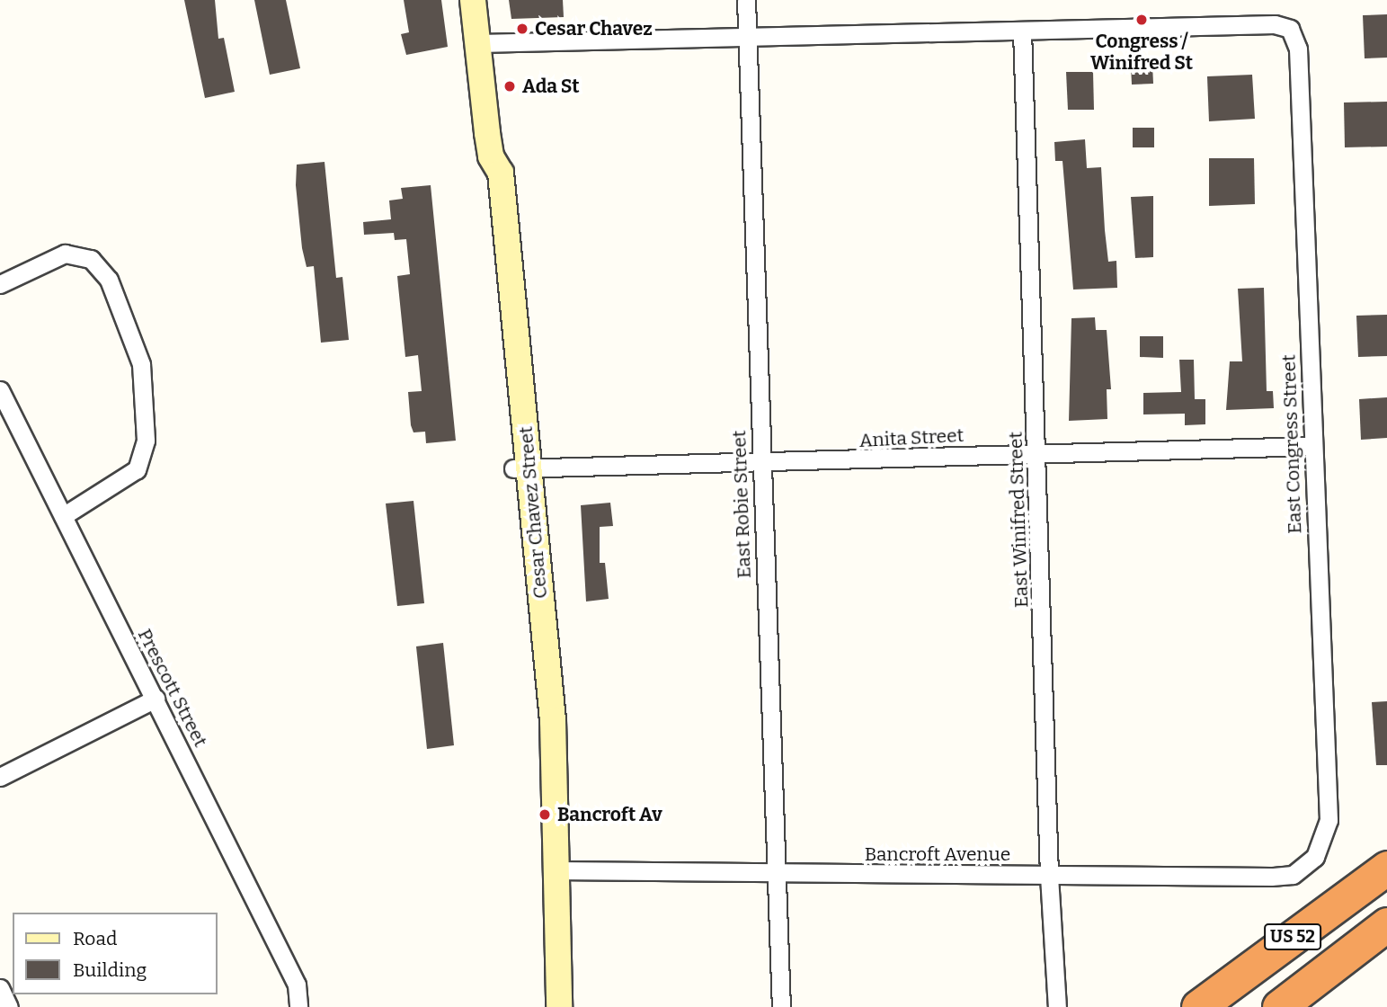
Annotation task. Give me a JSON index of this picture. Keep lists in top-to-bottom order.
{
  "streets": {
    "highway": ["US 52"],
    "main road": ["Cesar Chavez Street"],
    "street": [
      "Anita Street",
      "East Congress Street",
      "East Robie Street",
      "East Winifred Street",
      "Prescott Street",
      "Bancroft Avenue"
    ]
  },
  "crossings": [
    ["Anita Street", "East Congress Street"],
    ["Anita Street", "East Robie Street"],
    ["Anita Street", "Cesar Chavez Street"],
    ["Anita Street", "East Winifred Street"],
    ["East Congress Street", "East Winifred Street"],
    ["East Congress Street", "Bancroft Avenue"],
    ["East Robie Street", "Bancroft Avenue"],
    ["Cesar Chavez Street", "Bancroft Avenue"],
    ["East Winifred Street", "Bancroft Avenue"]
  ],
  "places": [
    "Congress / Winifred St",
    "Cesar Chavez",
    "Ada St",
    "Bancroft Av"
  ],
  "legend": ["Road", "Building"]
}
